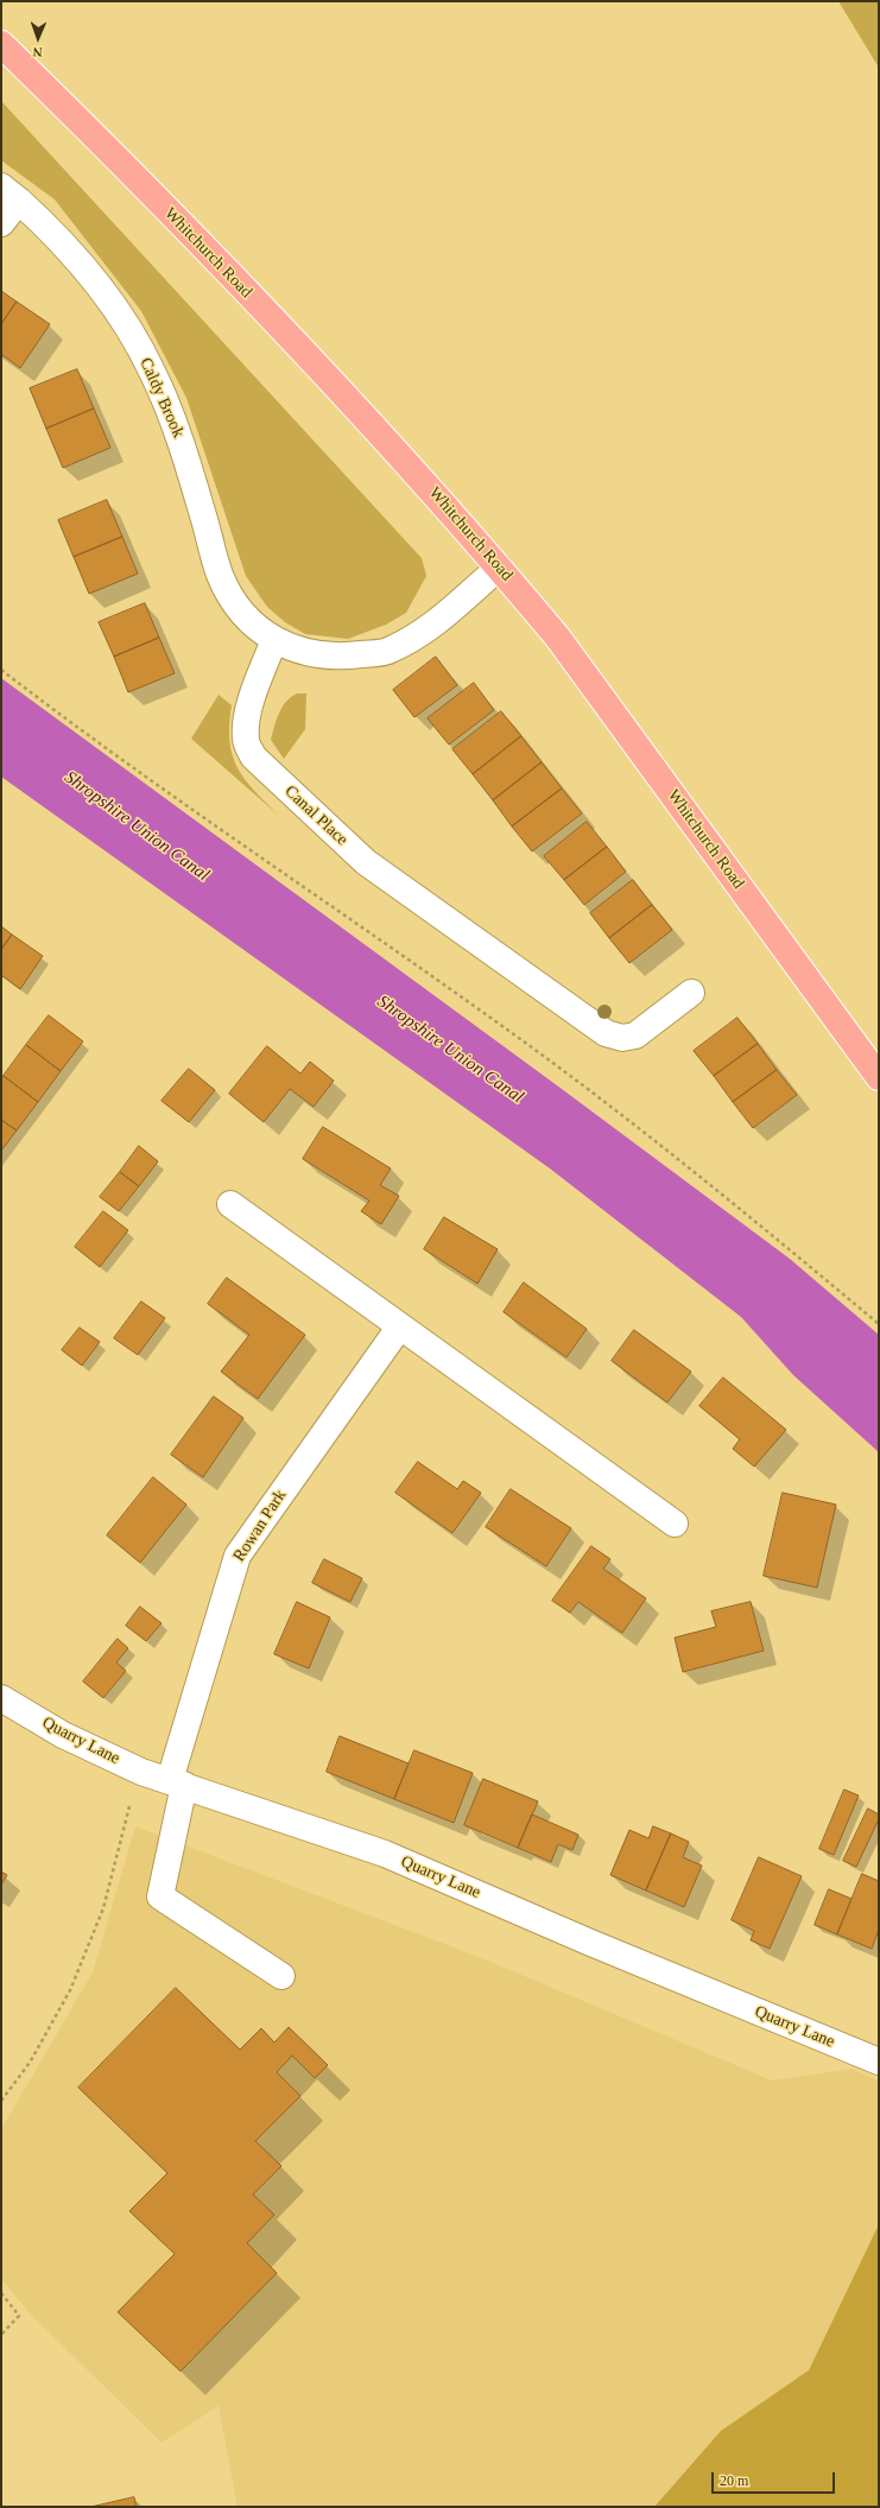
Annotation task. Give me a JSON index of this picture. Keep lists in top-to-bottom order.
{
  "streets": {
    "highway": ["Whitchurch Road"],
    "street": [
      "Caldy Brook",
      "Canal Place",
      "Rowan Park",
      "Quarry Lane"
    ]
  },
  "crossings": [
    ["Caldy Brook", "Canal Place"],
    ["Rowan Park", "Quarry Lane"]
  ],
  "water": ["Shropshire Union Canal"],
  "scale_bar": "20 m",
  "north": "bottom"
}
